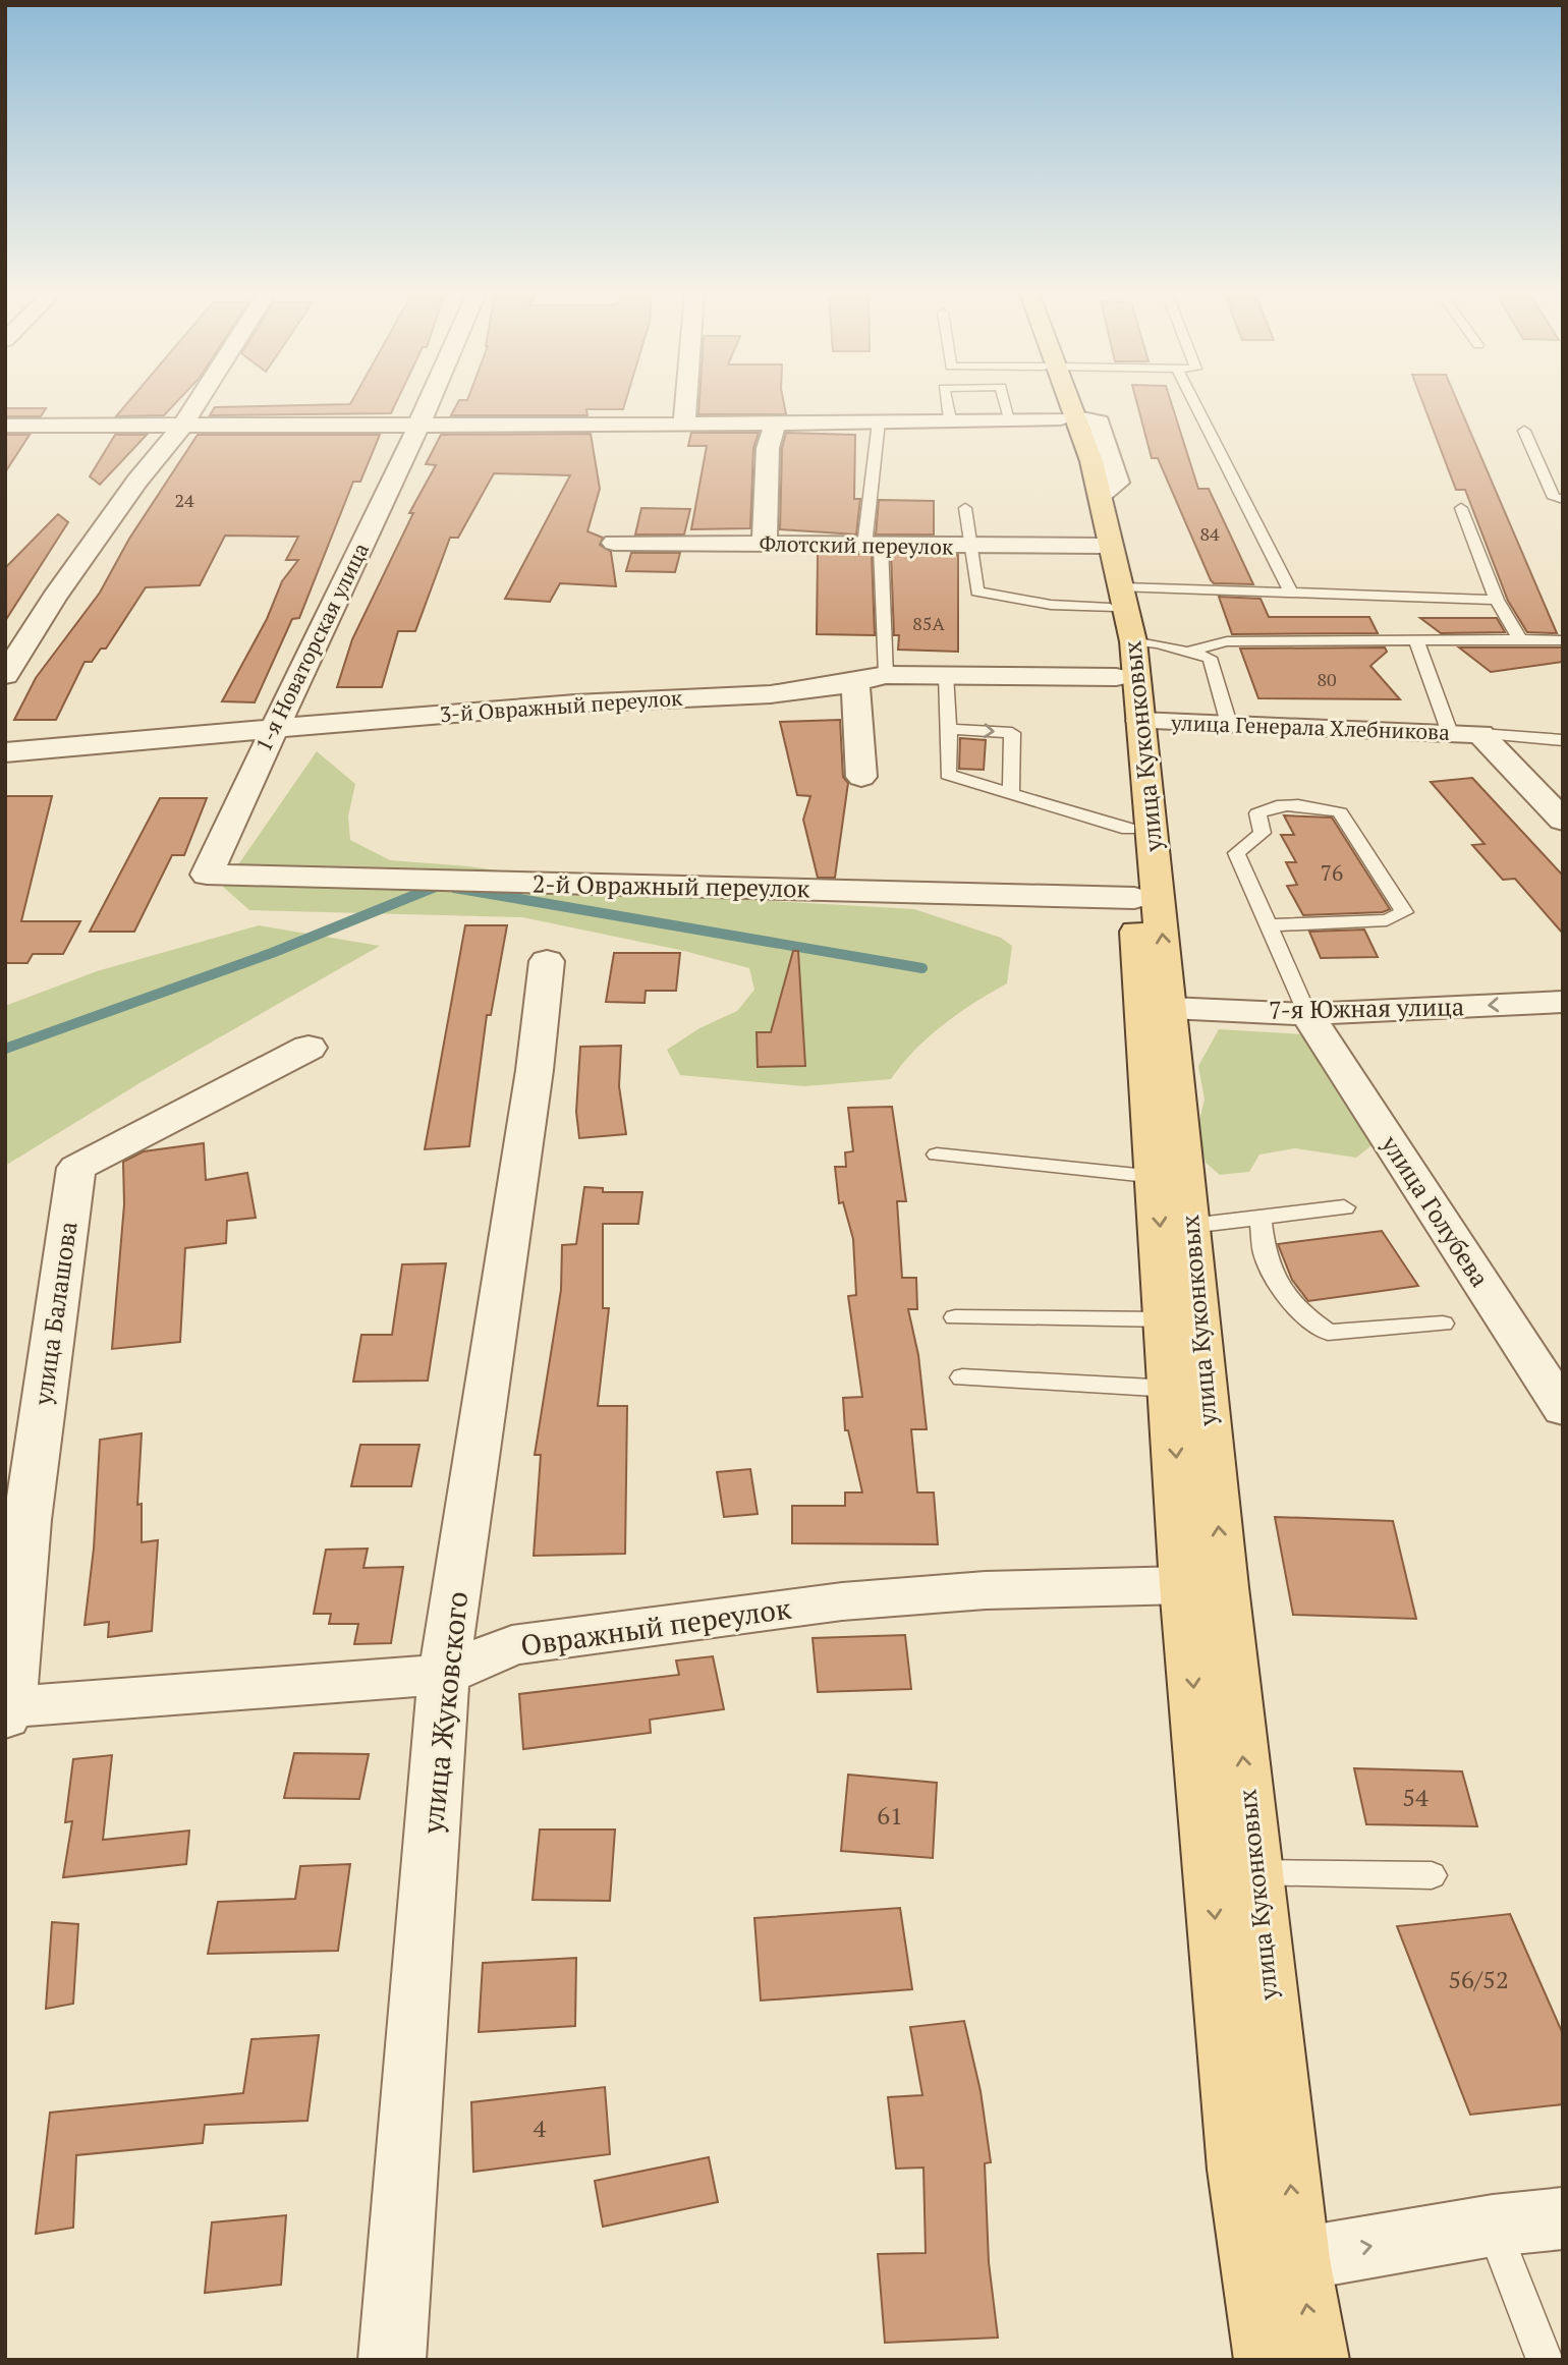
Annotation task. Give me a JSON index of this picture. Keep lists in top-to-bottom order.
{
  "streets": {
    "main road": ["улица Куконковых"],
    "street": [
      "Флотский переулок",
      "1-я Новаторская улица",
      "3-й Овражный переулок",
      "улица Генерала Хлебникова",
      "2-й Овражный переулок",
      "7-я Южная улица",
      "улица Голубева",
      "улица Балашова",
      "Овражный переулок",
      "улица Жуковского"
    ]
  },
  "crossings": [
    ["Флотский переулок", "улица Куконковых"],
    ["1-я Новаторская улица", "3-й Овражный переулок"],
    ["1-я Новаторская улица", "2-й Овражный переулок"],
    ["3-й Овражный переулок", "улица Куконковых"],
    ["улица Генерала Хлебникова", "улица Куконковых"],
    ["улица Куконковых", "2-й Овражный переулок"],
    ["улица Куконковых", "7-я Южная улица"],
    ["улица Куконковых", "Овражный переулок"],
    ["7-я Южная улица", "улица Голубева"],
    ["улица Балашова", "Овражный переулок"],
    ["Овражный переулок", "улица Жуковского"]
  ],
  "one_way": ["7-я Южная улица"],
  "house_numbers": [
    "24",
    "84",
    "85А",
    "80",
    "76",
    "54",
    "61",
    "56/52",
    "4"
  ]
}
